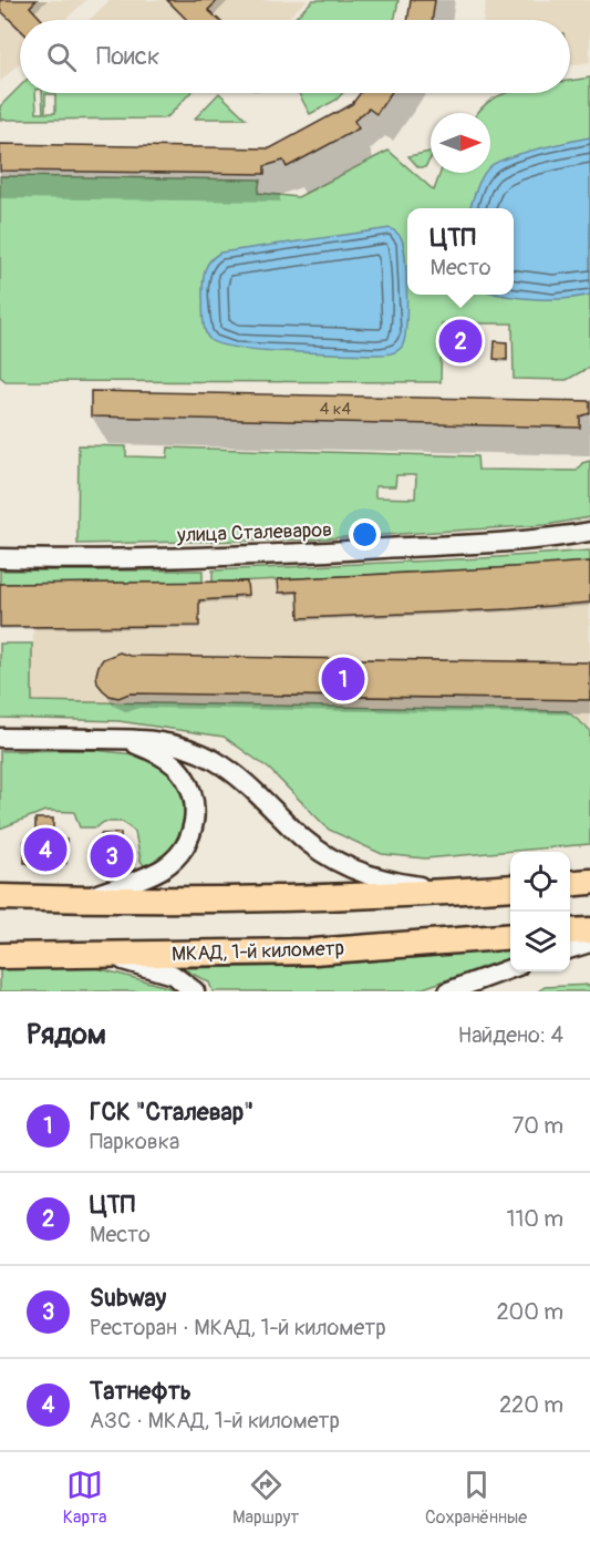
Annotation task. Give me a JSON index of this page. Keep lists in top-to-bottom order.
{
  "streets": {
    "highway": ["МКАД, 1-й километр"],
    "main road": ["улица Сталеваров"]
  },
  "house_numbers": ["4 к4"],
  "north": "right",
  "page": {
    "search": "Поиск",
    "popup": ["ЦТП", "Место"],
    "pins": [
      "2",
      "1",
      "4",
      "3"
    ],
    "heading": ["Рядом", "Найдено: 4"],
    "list": [
      {
        "mark": "1",
        "name": "ГСК \"Сталевар\"",
        "note": "Парковка",
        "value": "70 m"
      },
      {
        "mark": "2",
        "name": "ЦТП",
        "note": "Место",
        "value": "110 m"
      },
      {
        "mark": "3",
        "name": "Subway",
        "note": "Ресторан · МКАД, 1-й километр",
        "value": "200 m"
      },
      {
        "mark": "4",
        "name": "Татнефть",
        "note": "АЗС · МКАД, 1-й километр",
        "value": "220 m"
      }
    ],
    "nav": ["Карта", "Маршрут", "Сохранённые"]
  }
}
